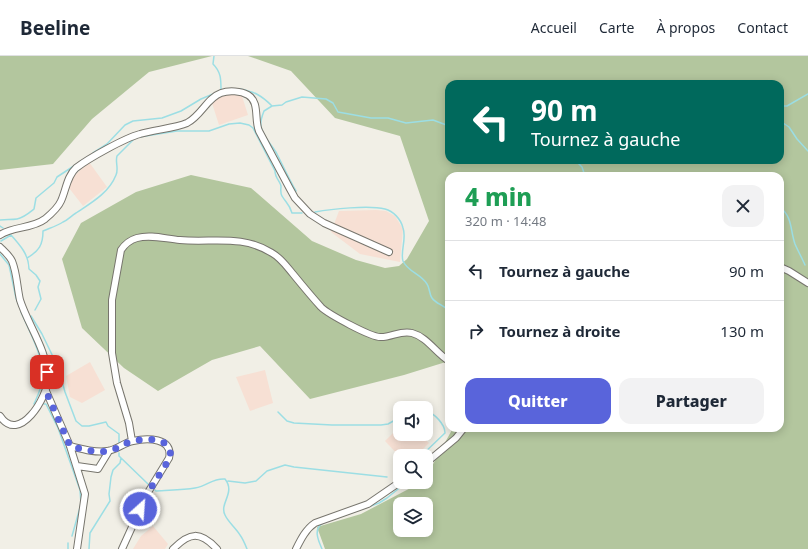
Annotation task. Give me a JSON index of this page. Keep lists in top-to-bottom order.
{
  "page": {
    "header": "Beeline",
    "nav": [
      "Accueil",
      "Carte",
      "À propos",
      "Contact"
    ],
    "turn": ["90 m", "Tournez à gauche"],
    "heading": ["4 min", "320 m · 14:48"],
    "list": [
      {
        "name": "Tournez à gauche",
        "value": "90 m"
      },
      {
        "name": "Tournez à droite",
        "value": "130 m"
      }
    ],
    "buttons": ["Quitter", "Partager"]
  }
}
